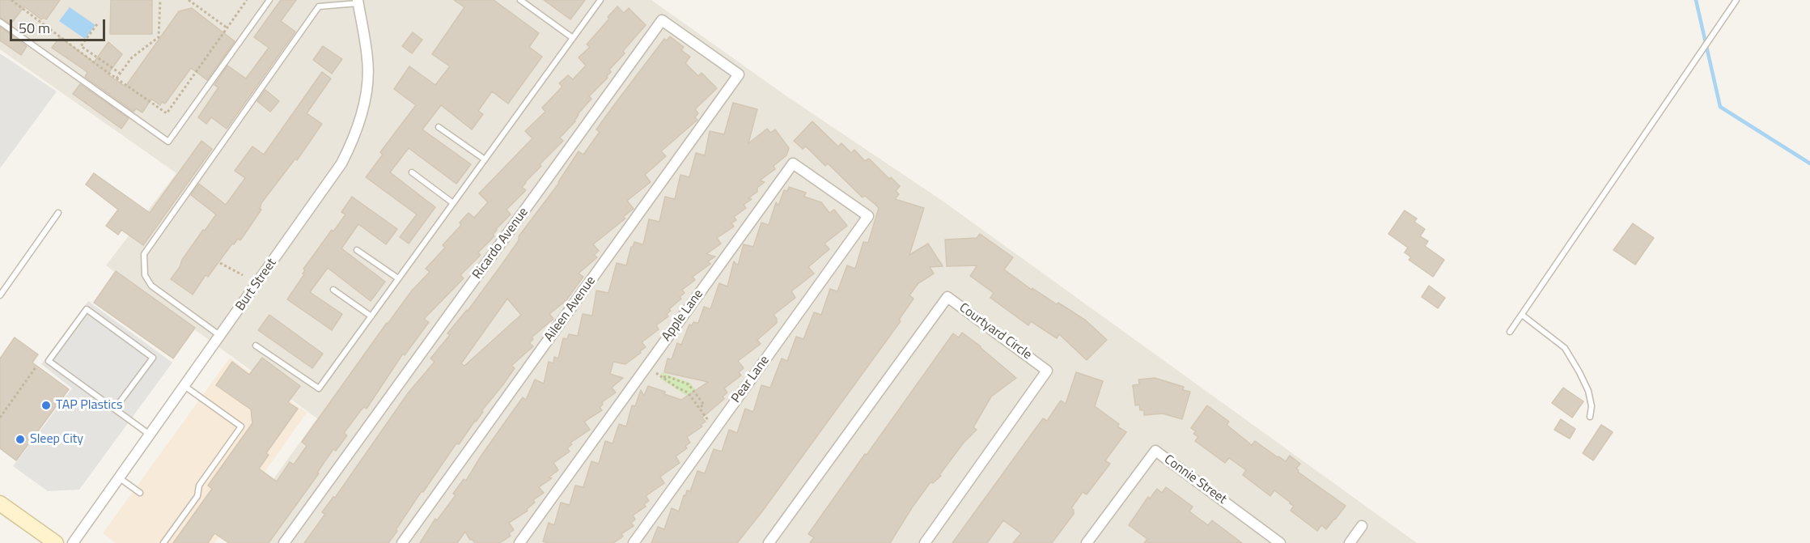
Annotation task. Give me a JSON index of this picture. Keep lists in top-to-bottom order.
{
  "streets": {
    "street": [
      "Ricardo Avenue",
      "Burt Street",
      "Aileen Avenue",
      "Apple Lane",
      "Courtyard Circle",
      "Pear Lane",
      "Connie Street"
    ]
  },
  "crossings": [
    ["Ricardo Avenue", "Aileen Avenue"],
    ["Apple Lane", "Pear Lane"]
  ],
  "places": ["TAP Plastics", "Sleep City"],
  "scale_bar": "50 m"
}
